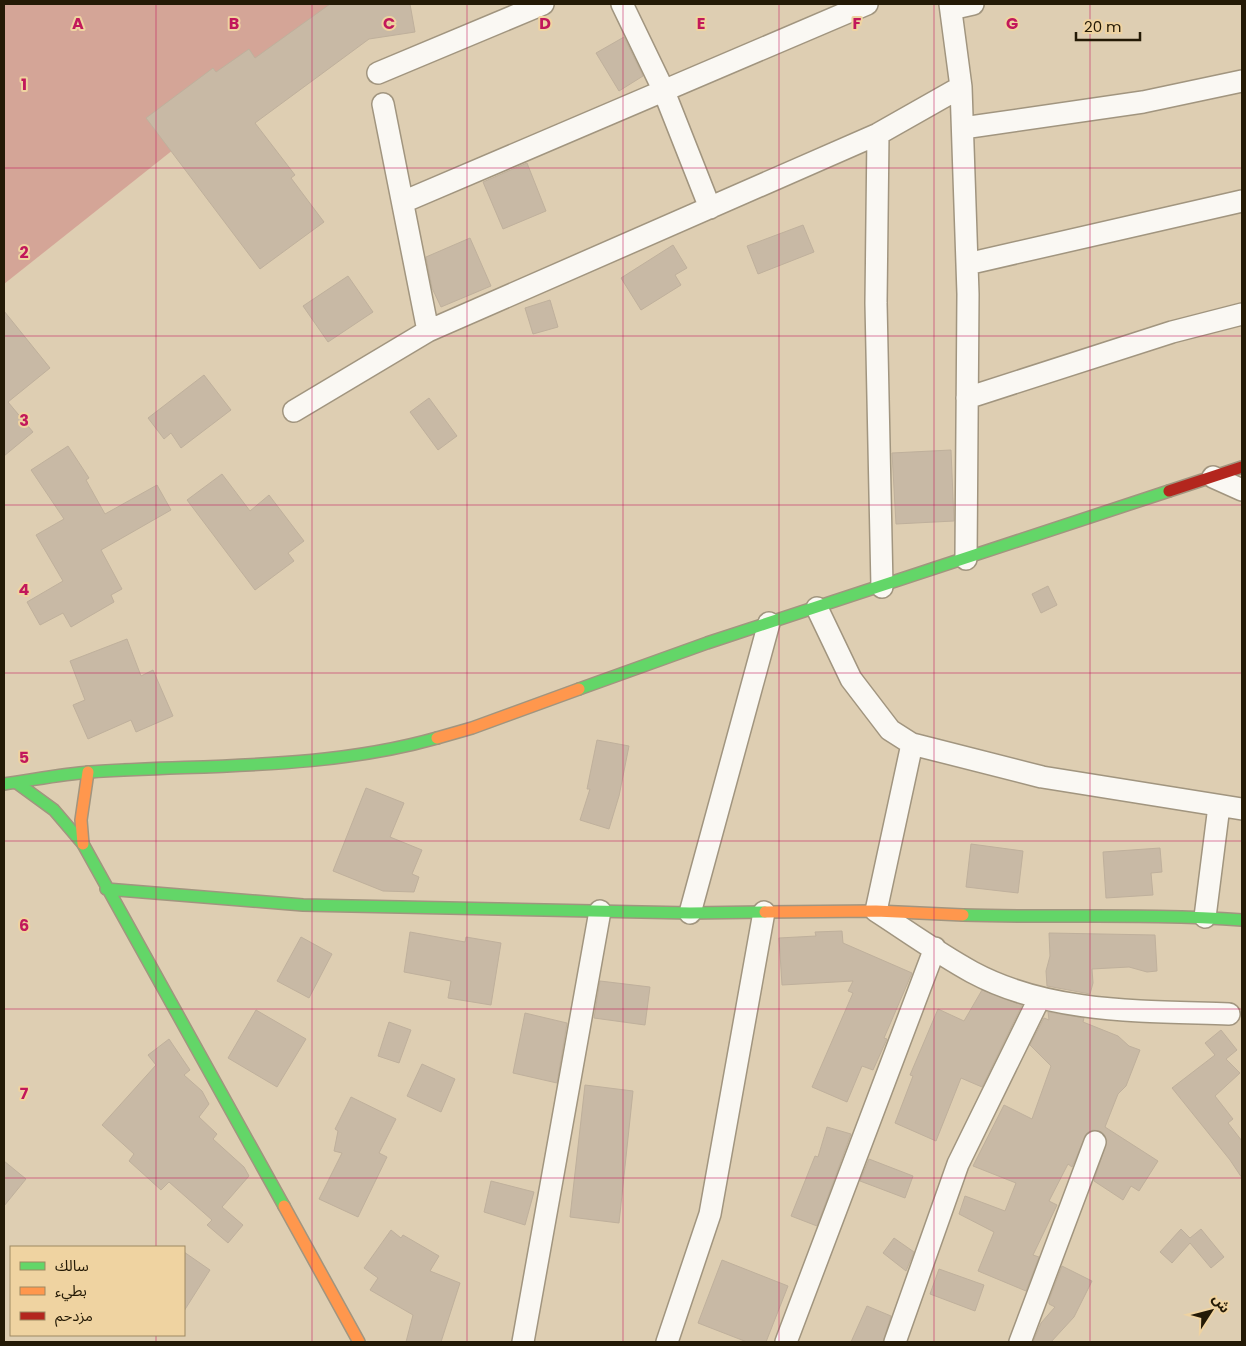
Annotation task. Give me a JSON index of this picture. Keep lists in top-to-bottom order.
{
  "legend": ["سالك", "بطيء", "مزدحم"],
  "scale_bar": "20 m",
  "north": "top right",
  "grid": {
    "columns": [
      "A",
      "B",
      "C",
      "D",
      "E",
      "F",
      "G"
    ],
    "rows": [
      "1",
      "2",
      "3",
      "4",
      "5",
      "6",
      "7"
    ]
  }
}
